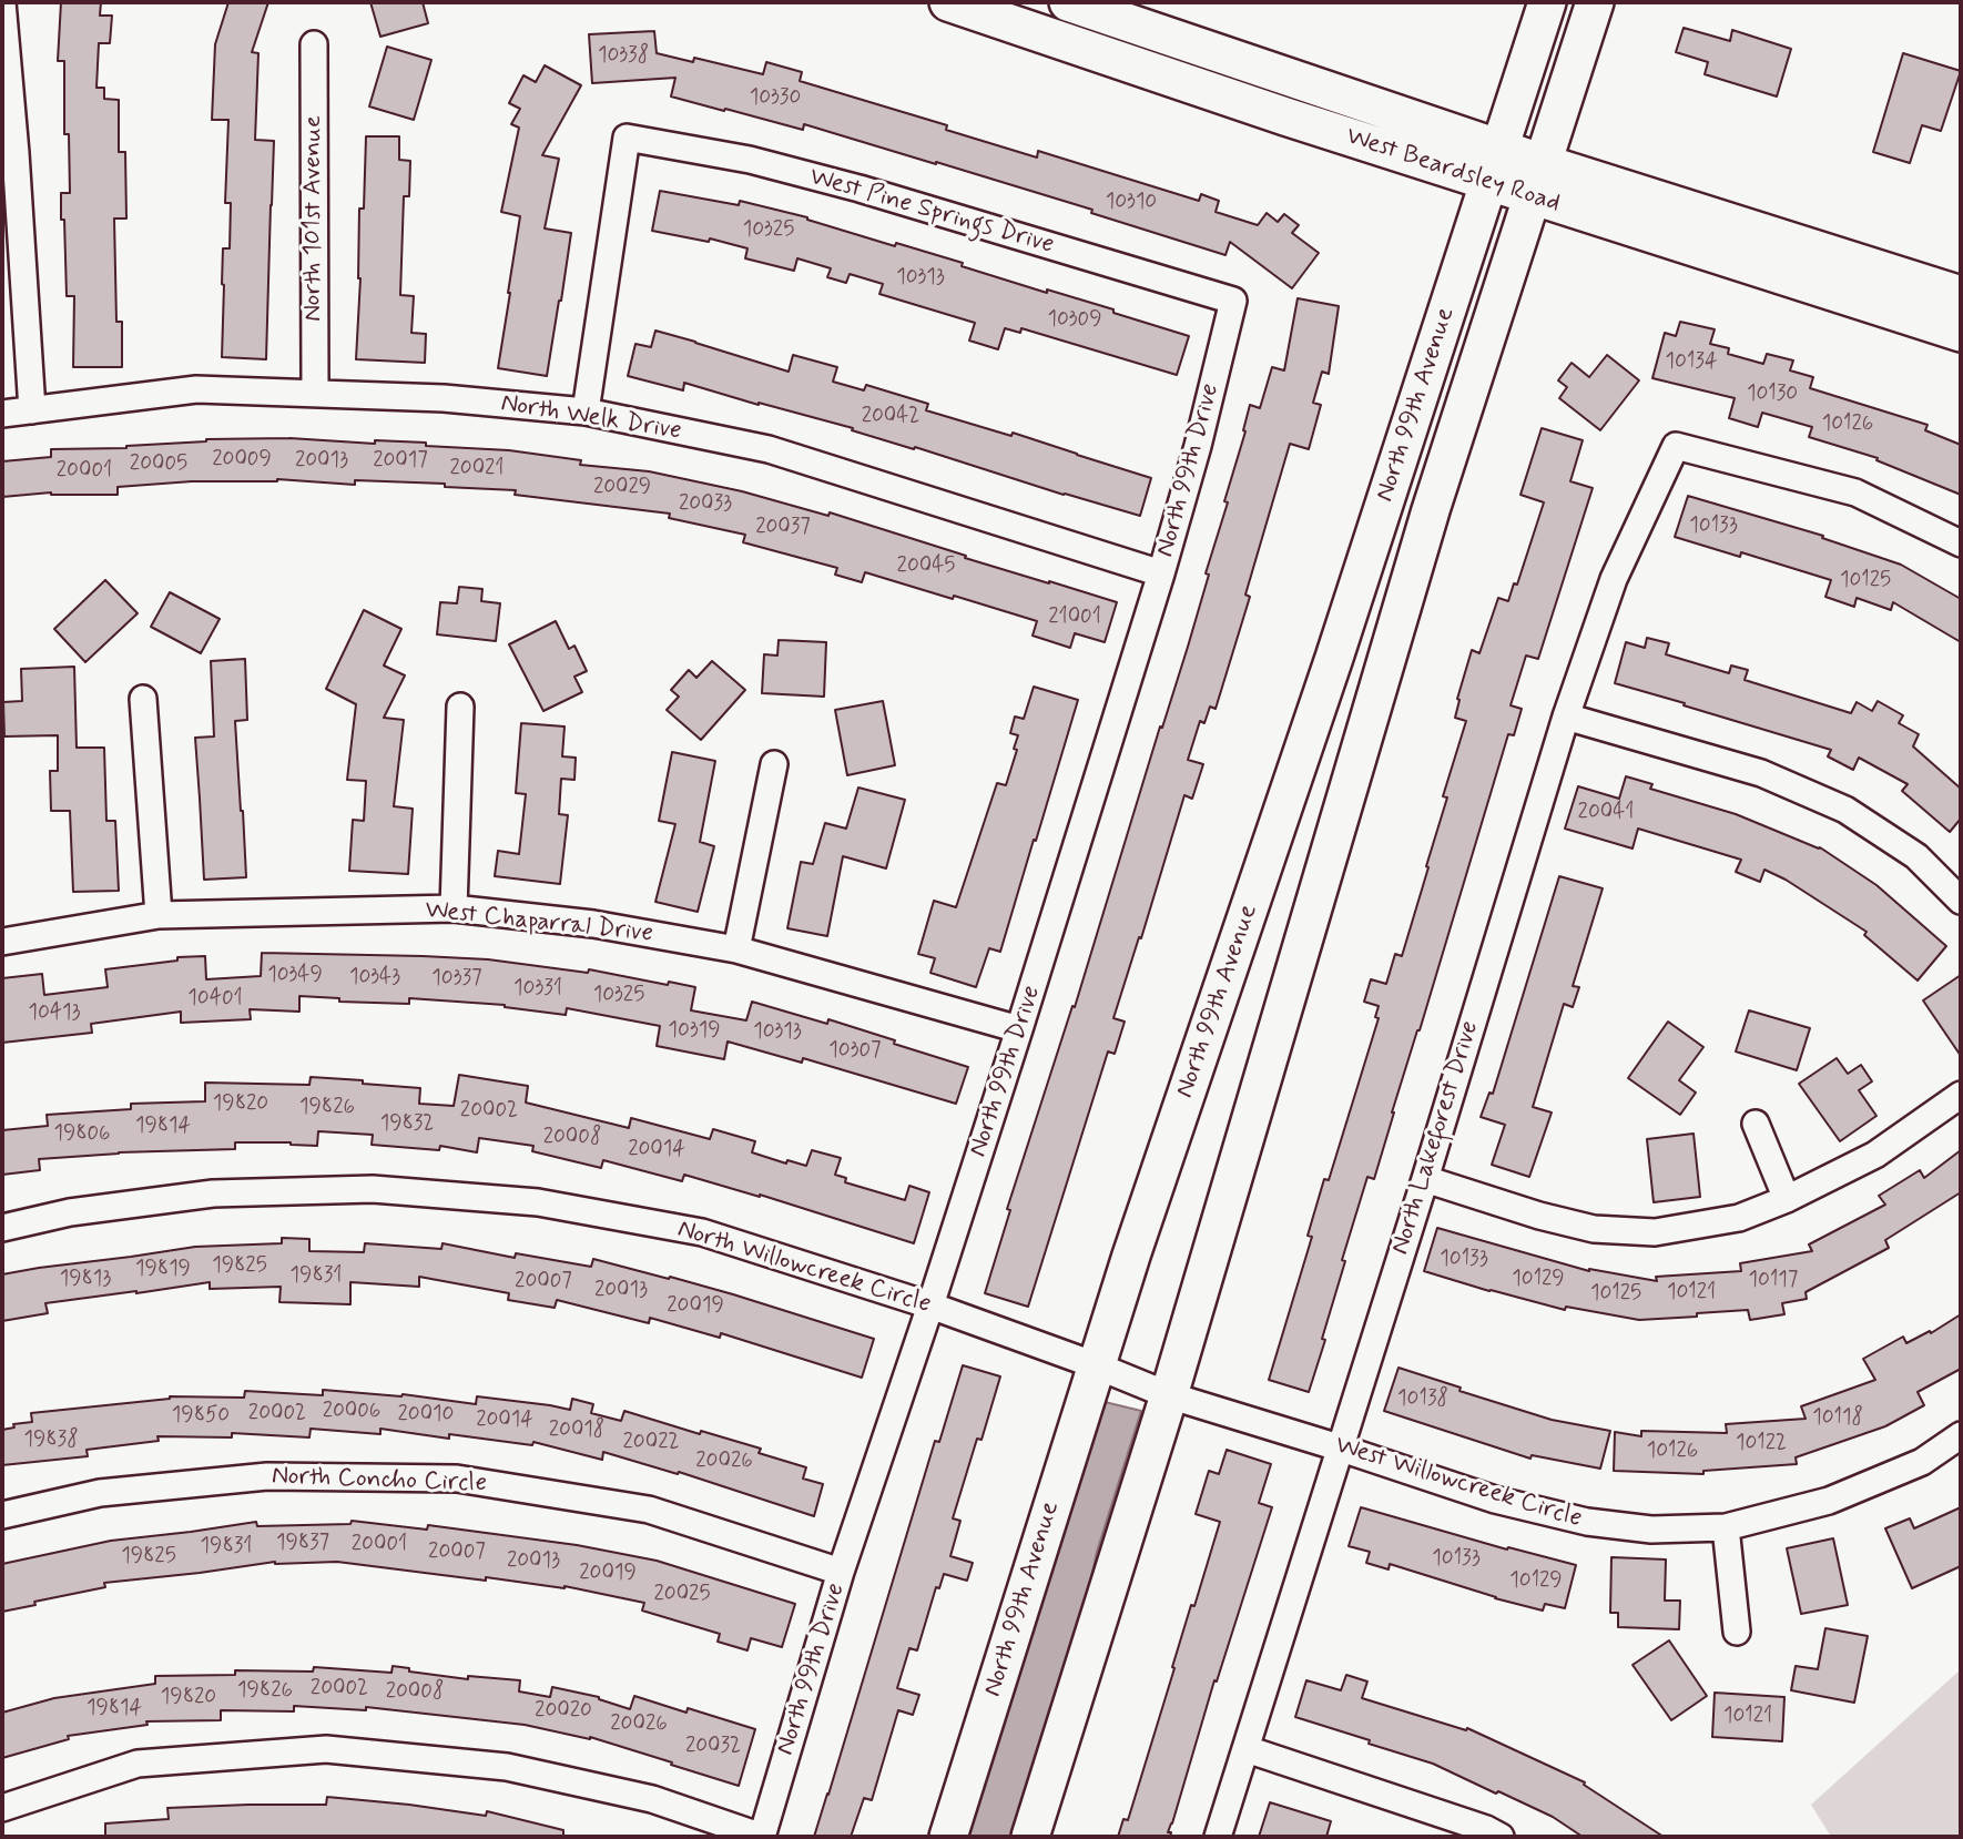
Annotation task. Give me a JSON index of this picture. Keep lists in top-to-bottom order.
{
  "streets": {
    "main road": ["West Beardsley Road", "North 99th Avenue"],
    "street": [
      "West Pine Springs Drive",
      "North 101st Avenue",
      "North Welk Drive",
      "North 99th Drive",
      "West Chaparral Drive",
      "North Lakeforest Drive",
      "North Willowcreek Circle",
      "North Concho Circle",
      "West Willowcreek Circle"
    ]
  },
  "crossings": [
    ["West Beardsley Road", "North 99th Avenue"],
    ["West Pine Springs Drive", "North Welk Drive"],
    ["West Pine Springs Drive", "North 99th Drive"],
    ["North 101st Avenue", "North Welk Drive"],
    ["North 99th Avenue", "North Willowcreek Circle"],
    ["North 99th Avenue", "West Willowcreek Circle"],
    ["North Welk Drive", "North 99th Drive"],
    ["North 99th Drive", "West Chaparral Drive"],
    ["North 99th Drive", "North Willowcreek Circle"],
    ["North 99th Drive", "North Concho Circle"],
    ["North Lakeforest Drive", "West Willowcreek Circle"],
    ["North Willowcreek Circle", "West Willowcreek Circle"]
  ],
  "house_numbers": [
    "10338",
    "10330",
    "10310",
    "10325",
    "10313",
    "10309",
    "10134",
    "10130",
    "20042",
    "10126",
    "20009",
    "20013",
    "20017",
    "20005",
    "20021",
    "20001",
    "20029",
    "20033",
    "10133",
    "20037",
    "20045",
    "10125",
    "21001",
    "20041",
    "10349",
    "10343",
    "10337",
    "10331",
    "10325",
    "10401",
    "10413",
    "10319",
    "10313",
    "10307",
    "19820",
    "19826",
    "20002",
    "19832",
    "19814",
    "19806",
    "20008",
    "20014",
    "10133",
    "19825",
    "19819",
    "19831",
    "19813",
    "10129",
    "10117",
    "20007",
    "20013",
    "10121",
    "10125",
    "20019",
    "10138",
    "20006",
    "20002",
    "20010",
    "19850",
    "10118",
    "20014",
    "20018",
    "19838",
    "20022",
    "10122",
    "10126",
    "20026",
    "19837",
    "20001",
    "19831",
    "20007",
    "19825",
    "10133",
    "20013",
    "20019",
    "10129",
    "20025",
    "20002",
    "19826",
    "20008",
    "19820",
    "19814",
    "20020",
    "10121",
    "20026",
    "20032"
  ]
}
